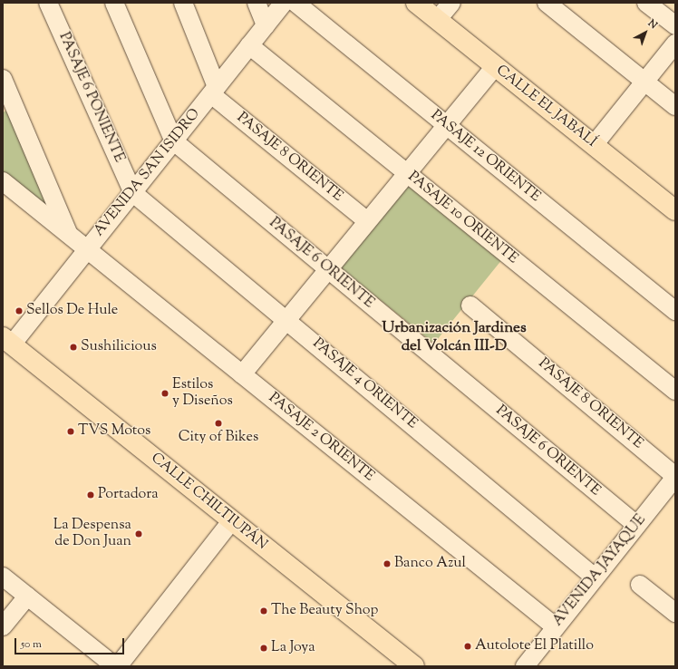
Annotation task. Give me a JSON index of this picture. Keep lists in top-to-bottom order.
{
  "streets": {
    "main road": ["CALLE EL JABALÍ", "CALLE CHILTIUPÁN"],
    "street": [
      "PASAJE 6 PONIENTE",
      "PASAJE 12 ORIENTE",
      "PASAJE 8 ORIENTE",
      "AVENIDA SAN ISIDRO",
      "PASAJE 10 ORIENTE",
      "PASAJE 6 ORIENTE",
      "PASAJE 4 ORIENTE",
      "PASAJE 2 ORIENTE",
      "AVENIDA JAYAQUE"
    ]
  },
  "crossings": [
    ["PASAJE 6 PONIENTE", "AVENIDA SAN ISIDRO"],
    ["PASAJE 6 PONIENTE", "PASAJE 4 ORIENTE"],
    ["PASAJE 8 ORIENTE", "AVENIDA SAN ISIDRO"],
    ["PASAJE 8 ORIENTE", "AVENIDA JAYAQUE"],
    ["AVENIDA SAN ISIDRO", "PASAJE 10 ORIENTE"],
    ["AVENIDA SAN ISIDRO", "PASAJE 6 ORIENTE"],
    ["AVENIDA SAN ISIDRO", "PASAJE 4 ORIENTE"],
    ["AVENIDA SAN ISIDRO", "PASAJE 2 ORIENTE"],
    ["AVENIDA SAN ISIDRO", "CALLE CHILTIUPÁN"],
    ["PASAJE 6 ORIENTE", "AVENIDA JAYAQUE"],
    ["PASAJE 4 ORIENTE", "AVENIDA JAYAQUE"],
    ["PASAJE 2 ORIENTE", "AVENIDA JAYAQUE"]
  ],
  "districts": ["Urbanización Jardines del Volcán III-D"],
  "places": [
    "Sellos De Hule",
    "Sushilicious",
    "Estilos y Diseños",
    "City of Bikes",
    "TVS Motos",
    "Portadora",
    "La Despensa de Don Juan",
    "Banco Azul",
    "The Beauty Shop",
    "Autolote El Platillo",
    "La Joya"
  ],
  "scale_bar": "50 m",
  "north": "top right"
}
